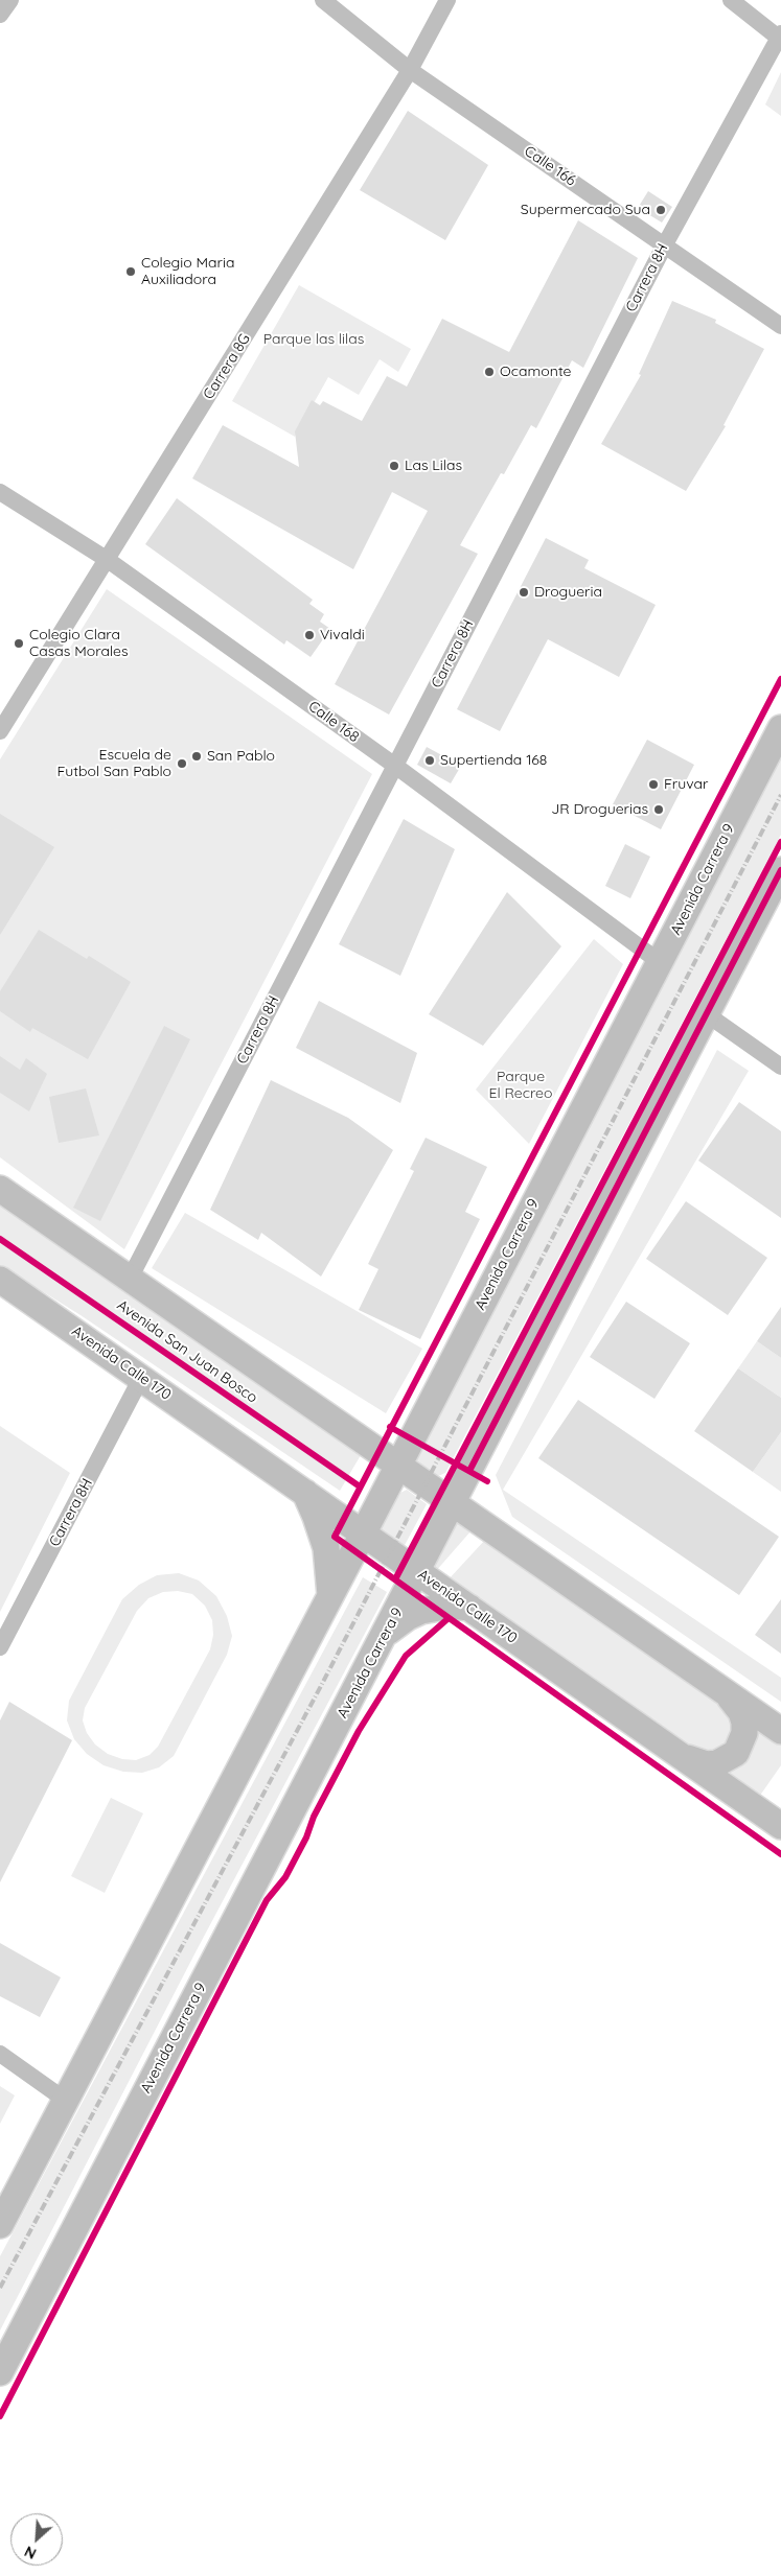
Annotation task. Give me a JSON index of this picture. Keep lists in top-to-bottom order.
{
  "streets": {
    "main road": ["Avenida Carrera 9", "Avenida Calle 170"],
    "street": [
      "Calle 166",
      "Carrera 8H",
      "Carrera 8G",
      "Calle 168"
    ],
    "cycle path": ["Avenida San Juan Bosco"]
  },
  "crossings": [
    ["Calle 166", "Carrera 8H"],
    ["Calle 166", "Carrera 8G"],
    ["Carrera 8H", "Calle 168"],
    ["Carrera 8H", "Avenida Calle 170"],
    ["Carrera 8G", "Calle 168"],
    ["Calle 168", "Avenida Carrera 9"],
    ["Avenida Carrera 9", "Avenida Calle 170"]
  ],
  "parks": ["Parque las lilas", "Parque El Recreo"],
  "places": [
    "Supermercado Sua",
    "Colegio Maria Auxiliadora",
    "Ocamonte",
    "Las Lilas",
    "Drogueria",
    "Vivaldi",
    "Colegio Clara Casas Morales",
    "San Pablo",
    "Supertienda 168",
    "Escuela de Futbol San Pablo",
    "Fruvar",
    "JR Droguerias"
  ],
  "north": "bottom left"
}
